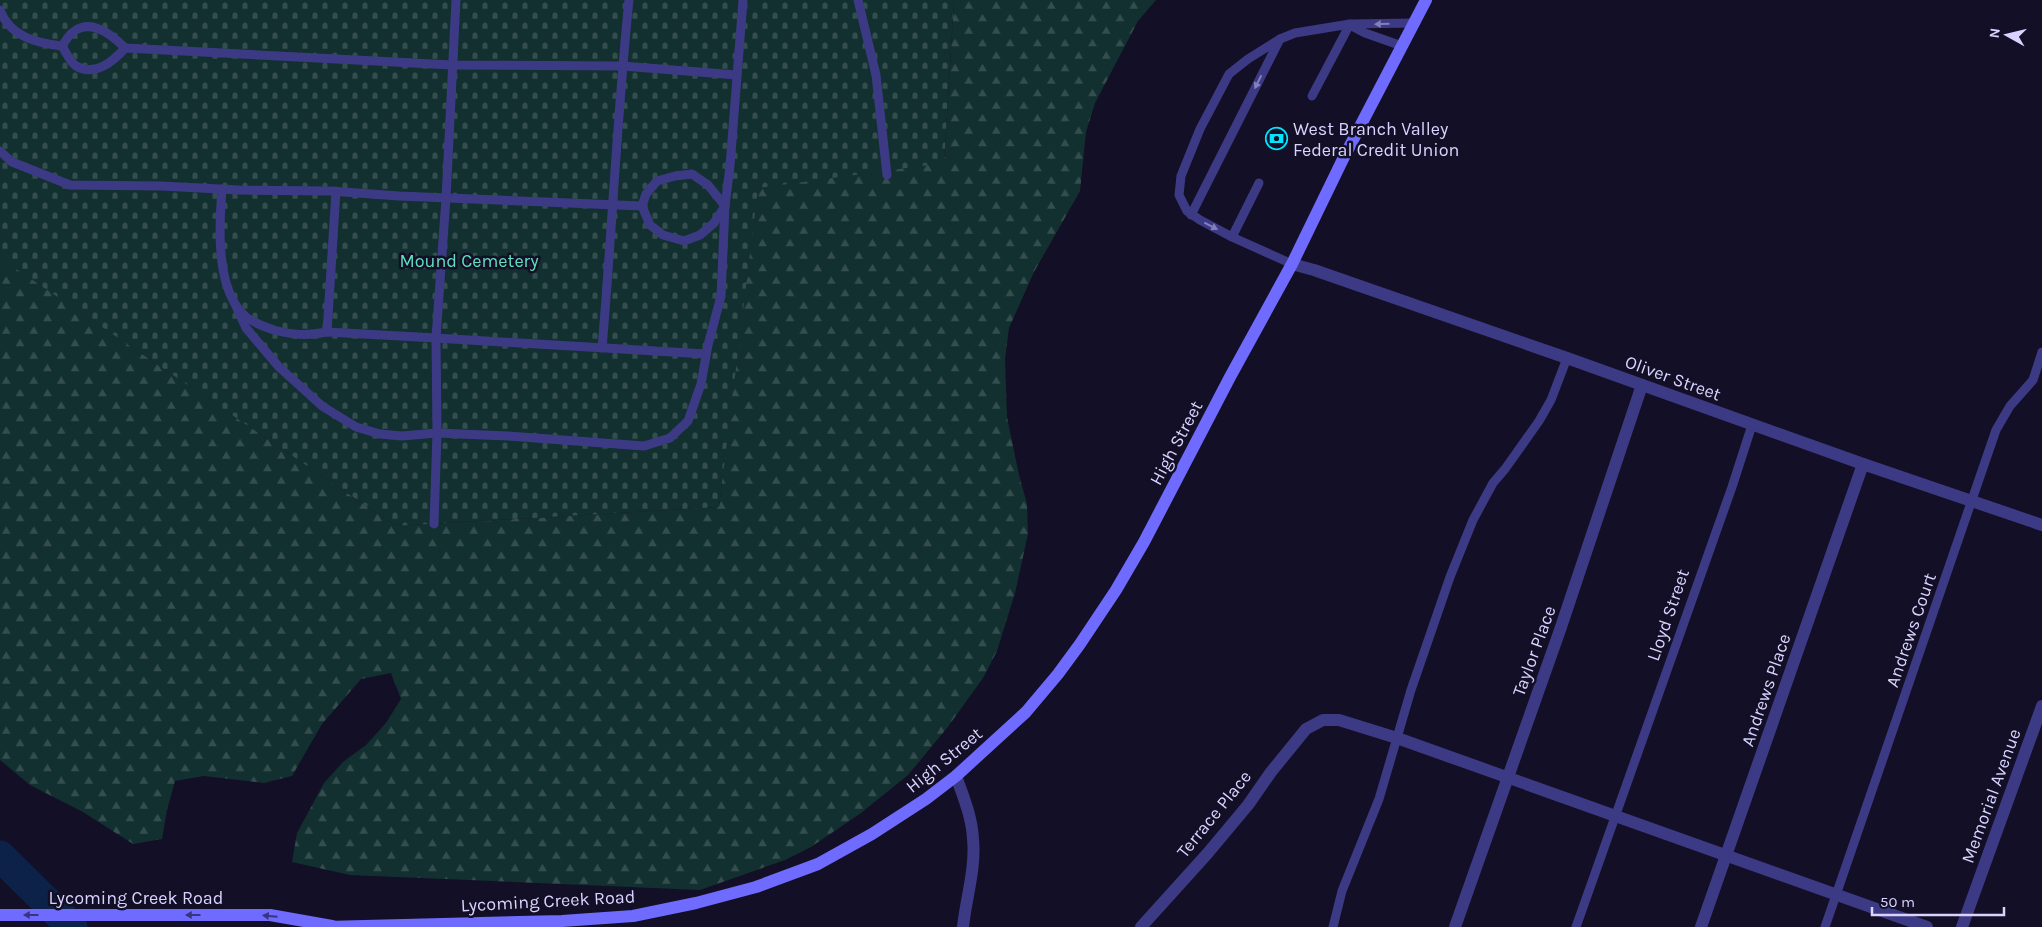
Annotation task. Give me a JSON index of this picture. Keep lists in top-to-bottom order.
{
  "streets": {
    "main road": ["High Street", "Lycoming Creek Road"],
    "street": [
      "Oliver Street",
      "Taylor Place",
      "Andrews Place",
      "Memorial Avenue",
      "Terrace Place"
    ],
    "lane": ["Lloyd Street", "Andrews Court"]
  },
  "crossings": [
    ["Oliver Street", "High Street"],
    ["Oliver Street", "Lloyd Street"],
    ["Oliver Street", "Andrews Court"],
    ["Oliver Street", "Taylor Place"],
    ["Oliver Street", "Andrews Place"],
    ["High Street", "Lycoming Creek Road"]
  ],
  "one_way": ["Lycoming Creek Road"],
  "parks": ["Mound Cemetery"],
  "places": {
    "bank": ["West Branch Valley Federal Credit Union"]
  },
  "scale_bar": "50 m",
  "north": "left"
}
